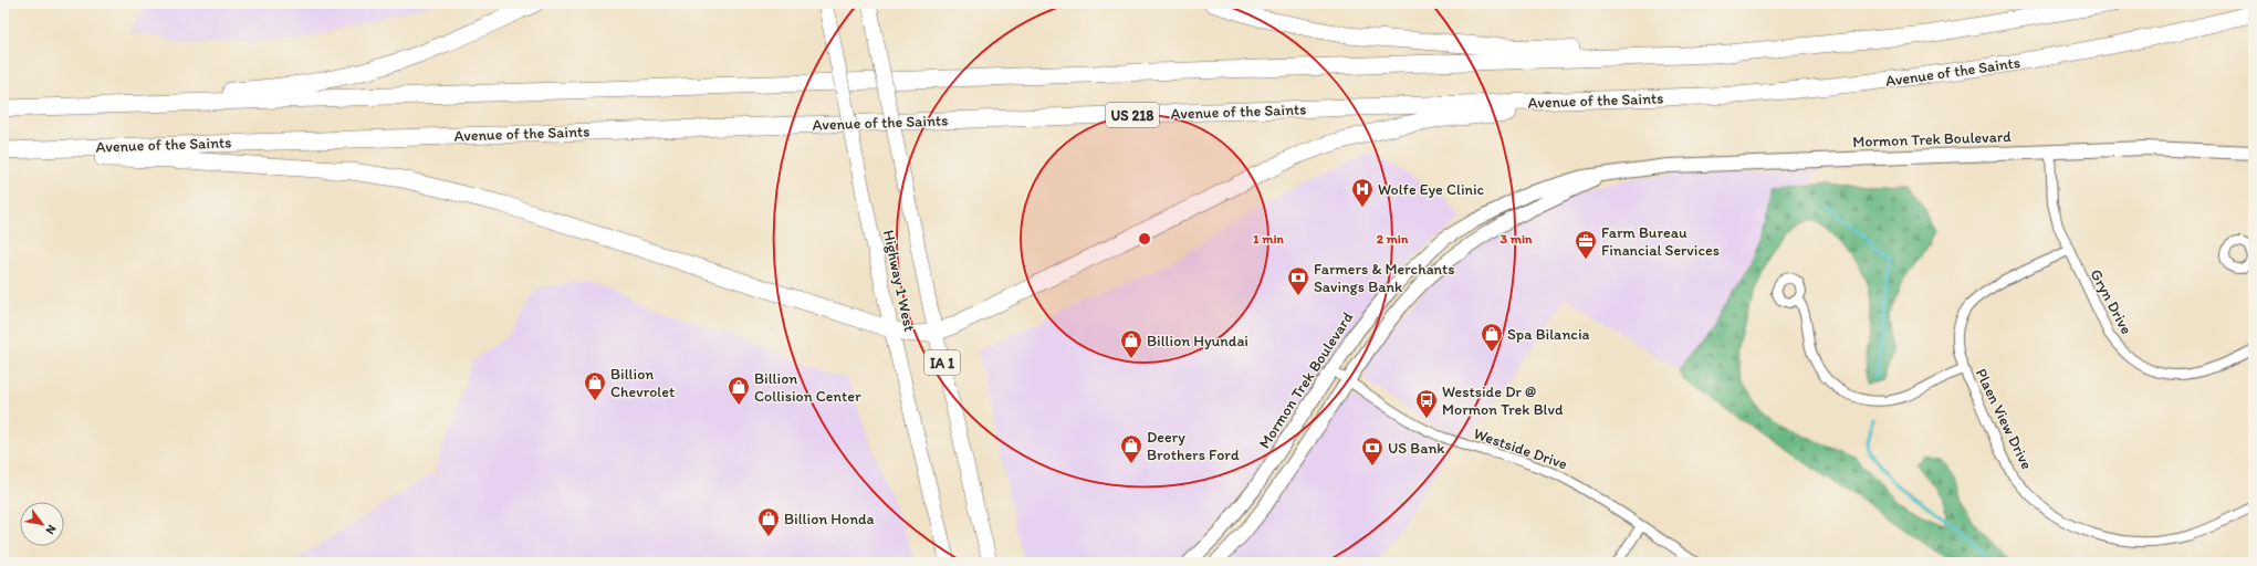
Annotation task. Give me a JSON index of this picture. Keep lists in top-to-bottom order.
{
  "streets": {
    "highway": ["Avenue of the Saints", "US 218"],
    "main road": ["Mormon Trek Boulevard", "Highway 1 West", "IA 1"],
    "street": ["Gryn Drive", "Plaen View Drive", "Westside Drive"]
  },
  "crossings": [
    ["Mormon Trek Boulevard", "Gryn Drive"],
    ["Mormon Trek Boulevard", "Westside Drive"],
    ["Gryn Drive", "Plaen View Drive"]
  ],
  "places": {
    "hospital": ["Wolfe Eye Clinic"],
    "office": ["Farm Bureau Financial Services"],
    "bank": ["Farmers & Merchants Savings Bank", "US Bank"],
    "shop": [
      "Spa Bilancia",
      "Billion Hyundai",
      "Billion Chevrolet",
      "Billion Collision Center",
      "Deery Brothers Ford",
      "Billion Honda"
    ],
    "bus stop": ["Westside Dr @ Mormon Trek Blvd"]
  },
  "north": "bottom right",
  "rings": ["1 min", "2 min", "3 min"]
}
